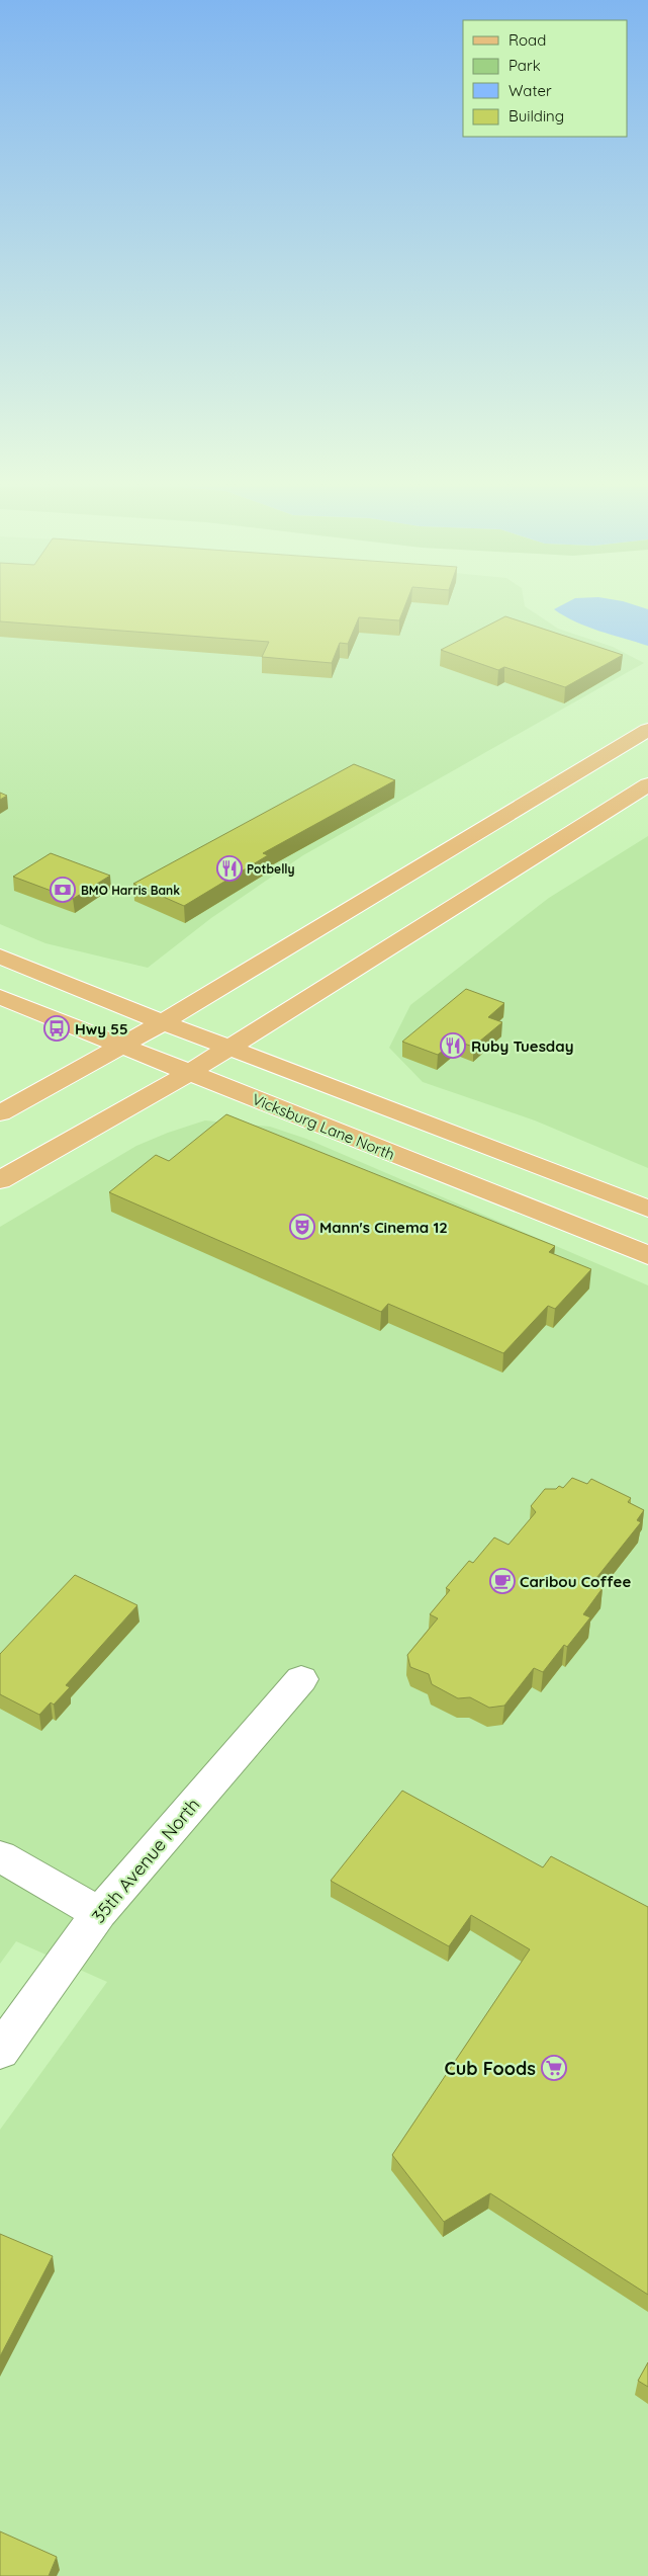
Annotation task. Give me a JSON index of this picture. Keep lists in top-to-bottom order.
{
  "streets": {
    "main road": ["Vicksburg Lane North"],
    "street": ["35th Avenue North"]
  },
  "places": {
    "restaurant": ["Potbelly", "Ruby Tuesday"],
    "bank": ["BMO Harris Bank"],
    "bus stop": ["Hwy 55"],
    "theatre": ["Mann's Cinema 12"],
    "cafe": ["Caribou Coffee"],
    "supermarket": ["Cub Foods"]
  },
  "legend": [
    "Road",
    "Park",
    "Water",
    "Building"
  ]
}
